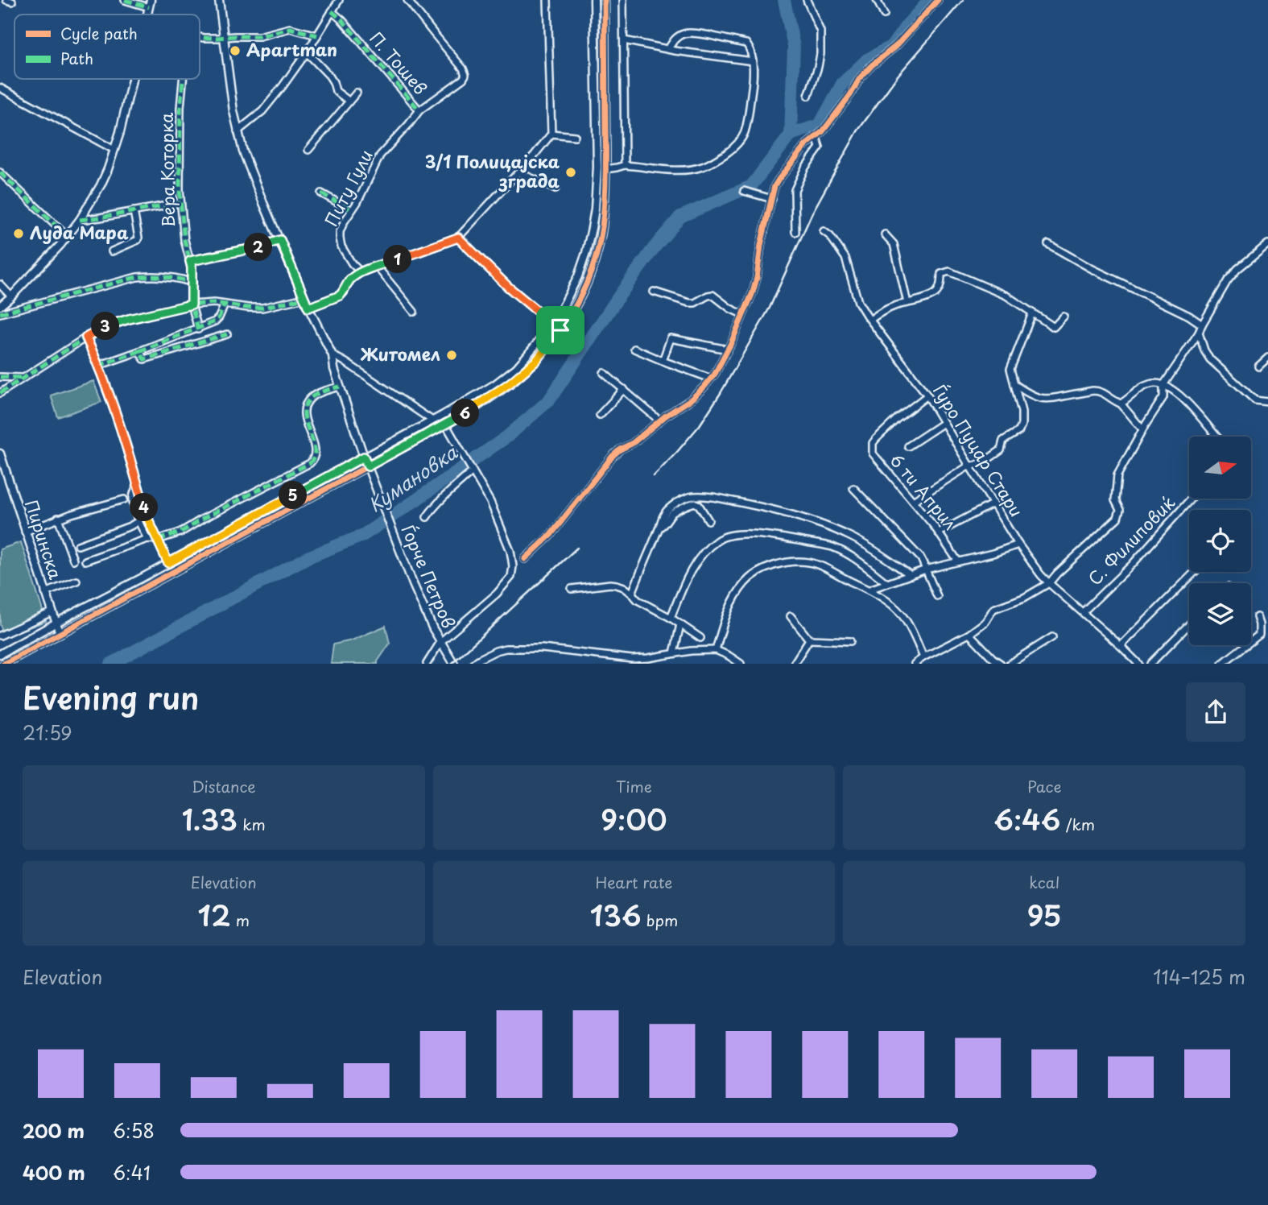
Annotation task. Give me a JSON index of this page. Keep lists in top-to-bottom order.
{
  "streets": {
    "street": [
      "П. Тошев",
      "Вера Которка",
      "Питу Гули",
      "Ѓуро Пуцар Стари",
      "6 ти Април",
      "Пиринска",
      "С. Филиповиќ",
      "Ѓорче Петров"
    ]
  },
  "crossings": [
    ["П. Тошев", "Питу Гули"],
    ["Ѓуро Пуцар Стари", "6 ти Април"],
    ["Ѓуро Пуцар Стари", "С. Филиповиќ"]
  ],
  "water": ["Кумановка"],
  "places": [
    "Apartman",
    "3/1 Полицајска зграда",
    "Луда Мара",
    "Житомел"
  ],
  "legend": ["Cycle path", "Path"],
  "north": "right",
  "page": {
    "pins": [
      "2",
      "1",
      "3",
      "6",
      "5",
      "4"
    ],
    "heading": ["Evening run", "21:59"],
    "stats": [
      ["Distance", "1.33 km"],
      ["Time", "9:00"],
      ["Pace", "6:46 /km"],
      ["Elevation", "12 m"],
      ["Heart rate", "136 bpm"],
      ["kcal", "95"]
    ],
    "chart": ["Elevation", "114–125 m"],
    "list": [
      {
        "name": "200 m",
        "note": "6:58"
      },
      {
        "name": "400 m",
        "note": "6:41"
      }
    ]
  }
}
